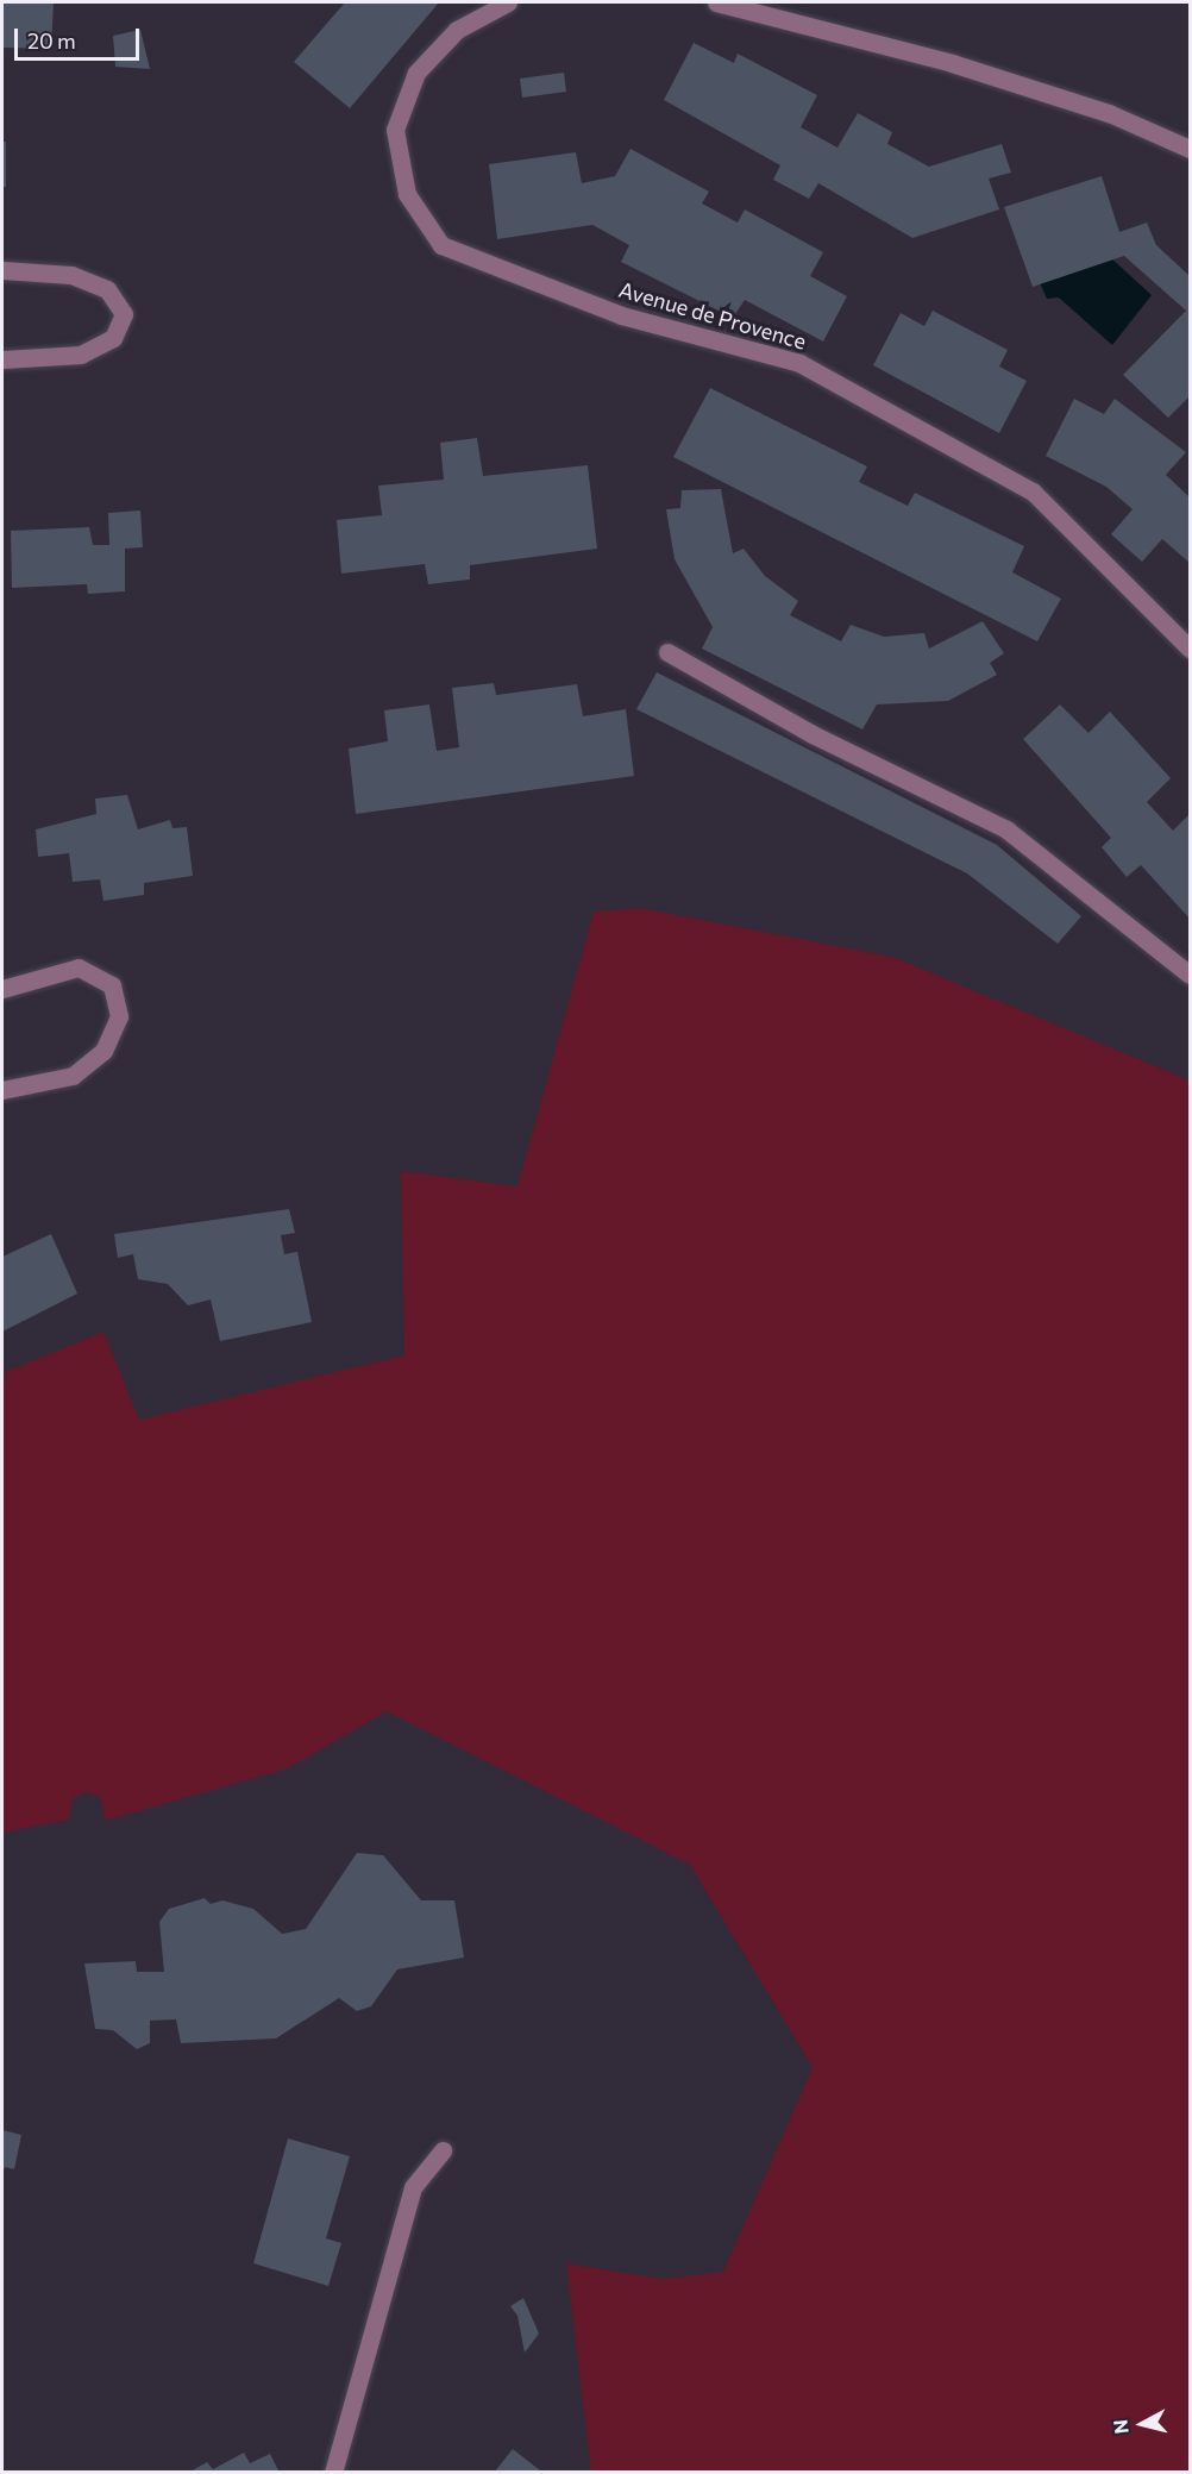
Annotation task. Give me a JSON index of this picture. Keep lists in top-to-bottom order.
{
  "streets": {
    "street": ["Avenue de Provence"]
  },
  "scale_bar": "20 m",
  "north": "left"
}
